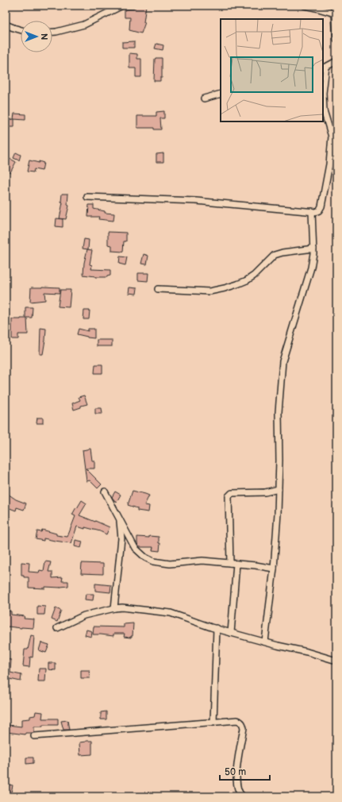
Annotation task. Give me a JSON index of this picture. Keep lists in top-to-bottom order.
{
  "scale_bar": "50 m",
  "north": "right"
}
